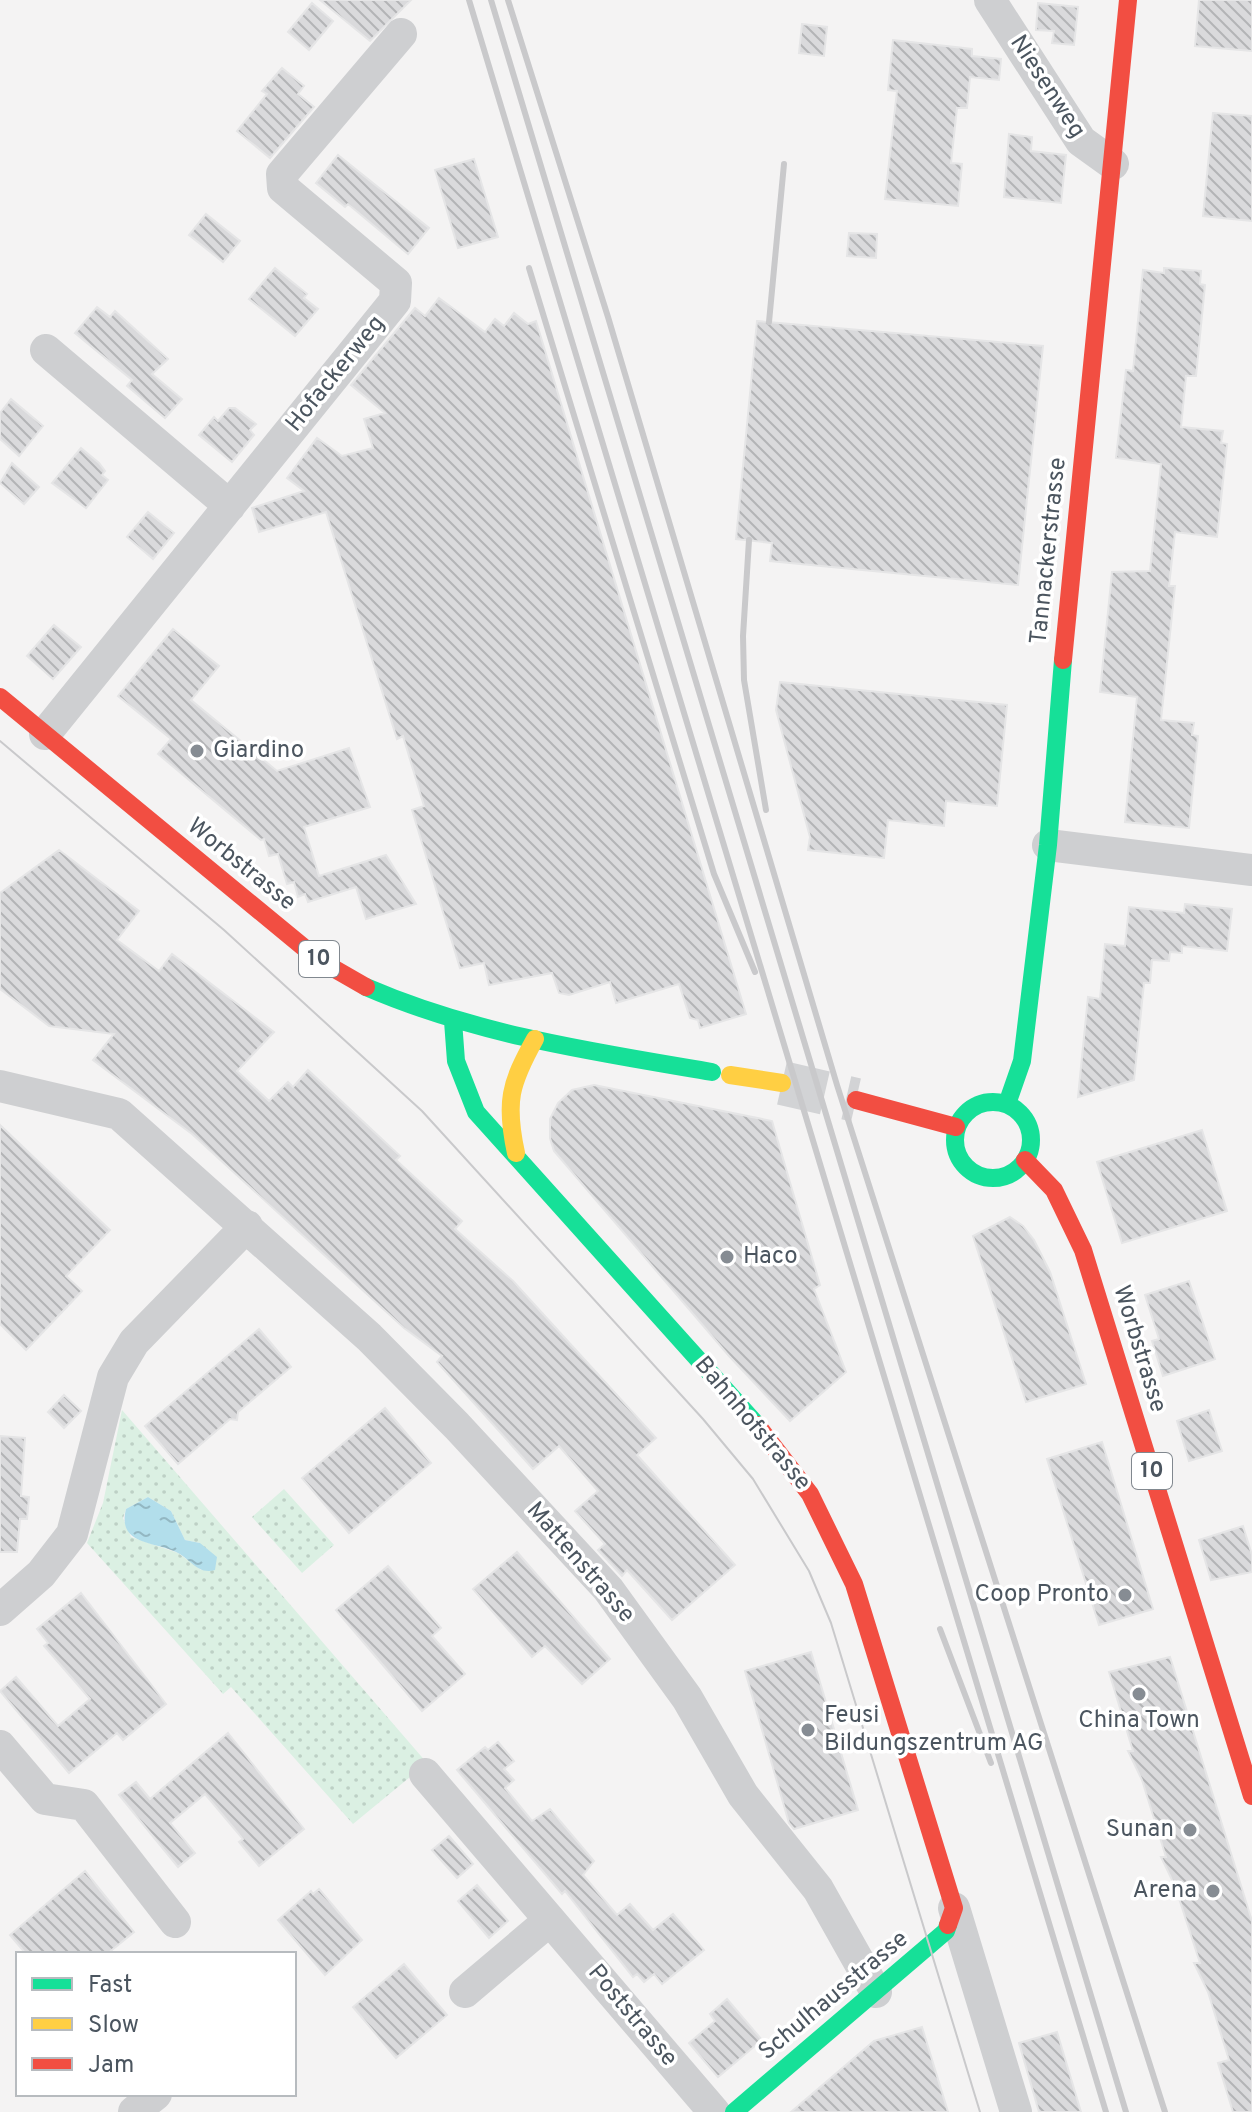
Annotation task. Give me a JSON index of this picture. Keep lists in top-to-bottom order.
{
  "streets": {
    "street": [
      "Niesenweg",
      "Hofackerweg",
      "Tannackerstrasse",
      "Worbstrasse",
      "10",
      "Bahnhofstrasse",
      "Mattenstrasse",
      "Schulhausstrasse",
      "Poststrasse"
    ]
  },
  "crossings": [
    ["Niesenweg", "Tannackerstrasse"],
    ["Hofackerweg", "Worbstrasse"],
    ["Tannackerstrasse", "Worbstrasse"],
    ["Worbstrasse", "Bahnhofstrasse"],
    ["Bahnhofstrasse", "Schulhausstrasse"],
    ["Mattenstrasse", "Schulhausstrasse"]
  ],
  "places": [
    "Giardino",
    "Haco",
    "Coop Pronto",
    "China Town",
    "Feusi Bildungszentrum AG",
    "Sunan",
    "Arena"
  ],
  "legend": ["Fast", "Slow", "Jam"]
}
